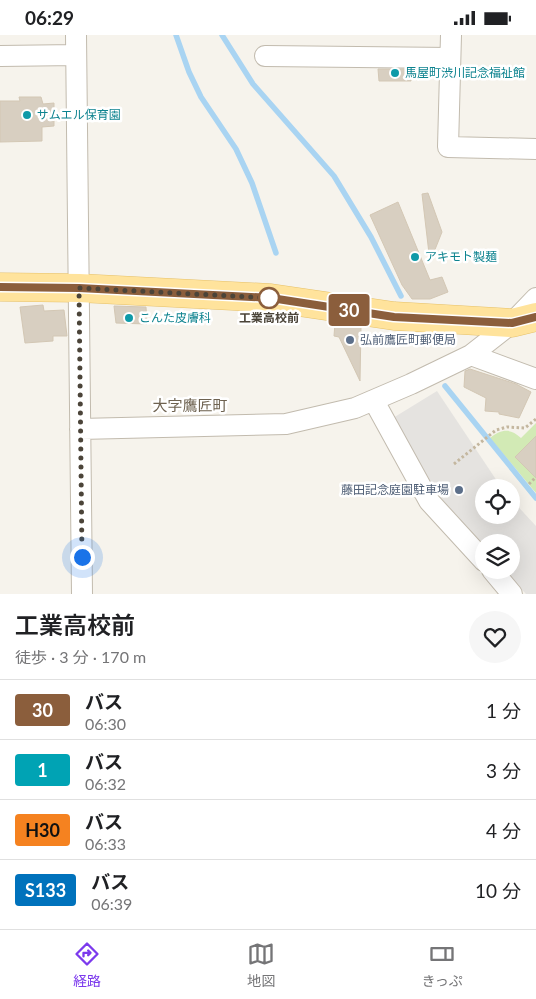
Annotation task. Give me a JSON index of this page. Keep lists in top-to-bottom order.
{
  "districts": ["大字鷹匠町"],
  "places": [
    "馬屋町渋川記念福祉館",
    "サムエル保育園",
    "アキモト製麺",
    "工業高校前",
    "こんた皮膚科",
    "弘前鷹匠町郵便局",
    "藤田記念庭園駐車場"
  ],
  "lines": ["bus line 30"],
  "page": {
    "status": "06:29",
    "on_map": "30",
    "heading": ["工業高校前", "徒歩 · 3 分 · 170 m"],
    "list": [
      {
        "mark": "30",
        "name": "バス",
        "note": "06:30",
        "value": "1 分"
      },
      {
        "mark": "1",
        "name": "バス",
        "note": "06:32",
        "value": "3 分"
      },
      {
        "mark": "H30",
        "name": "バス",
        "note": "06:33",
        "value": "4 分"
      },
      {
        "mark": "S133",
        "name": "バス",
        "note": "06:39",
        "value": "10 分"
      }
    ],
    "tabs": ["経路", "地図", "きっぷ"]
  }
}
